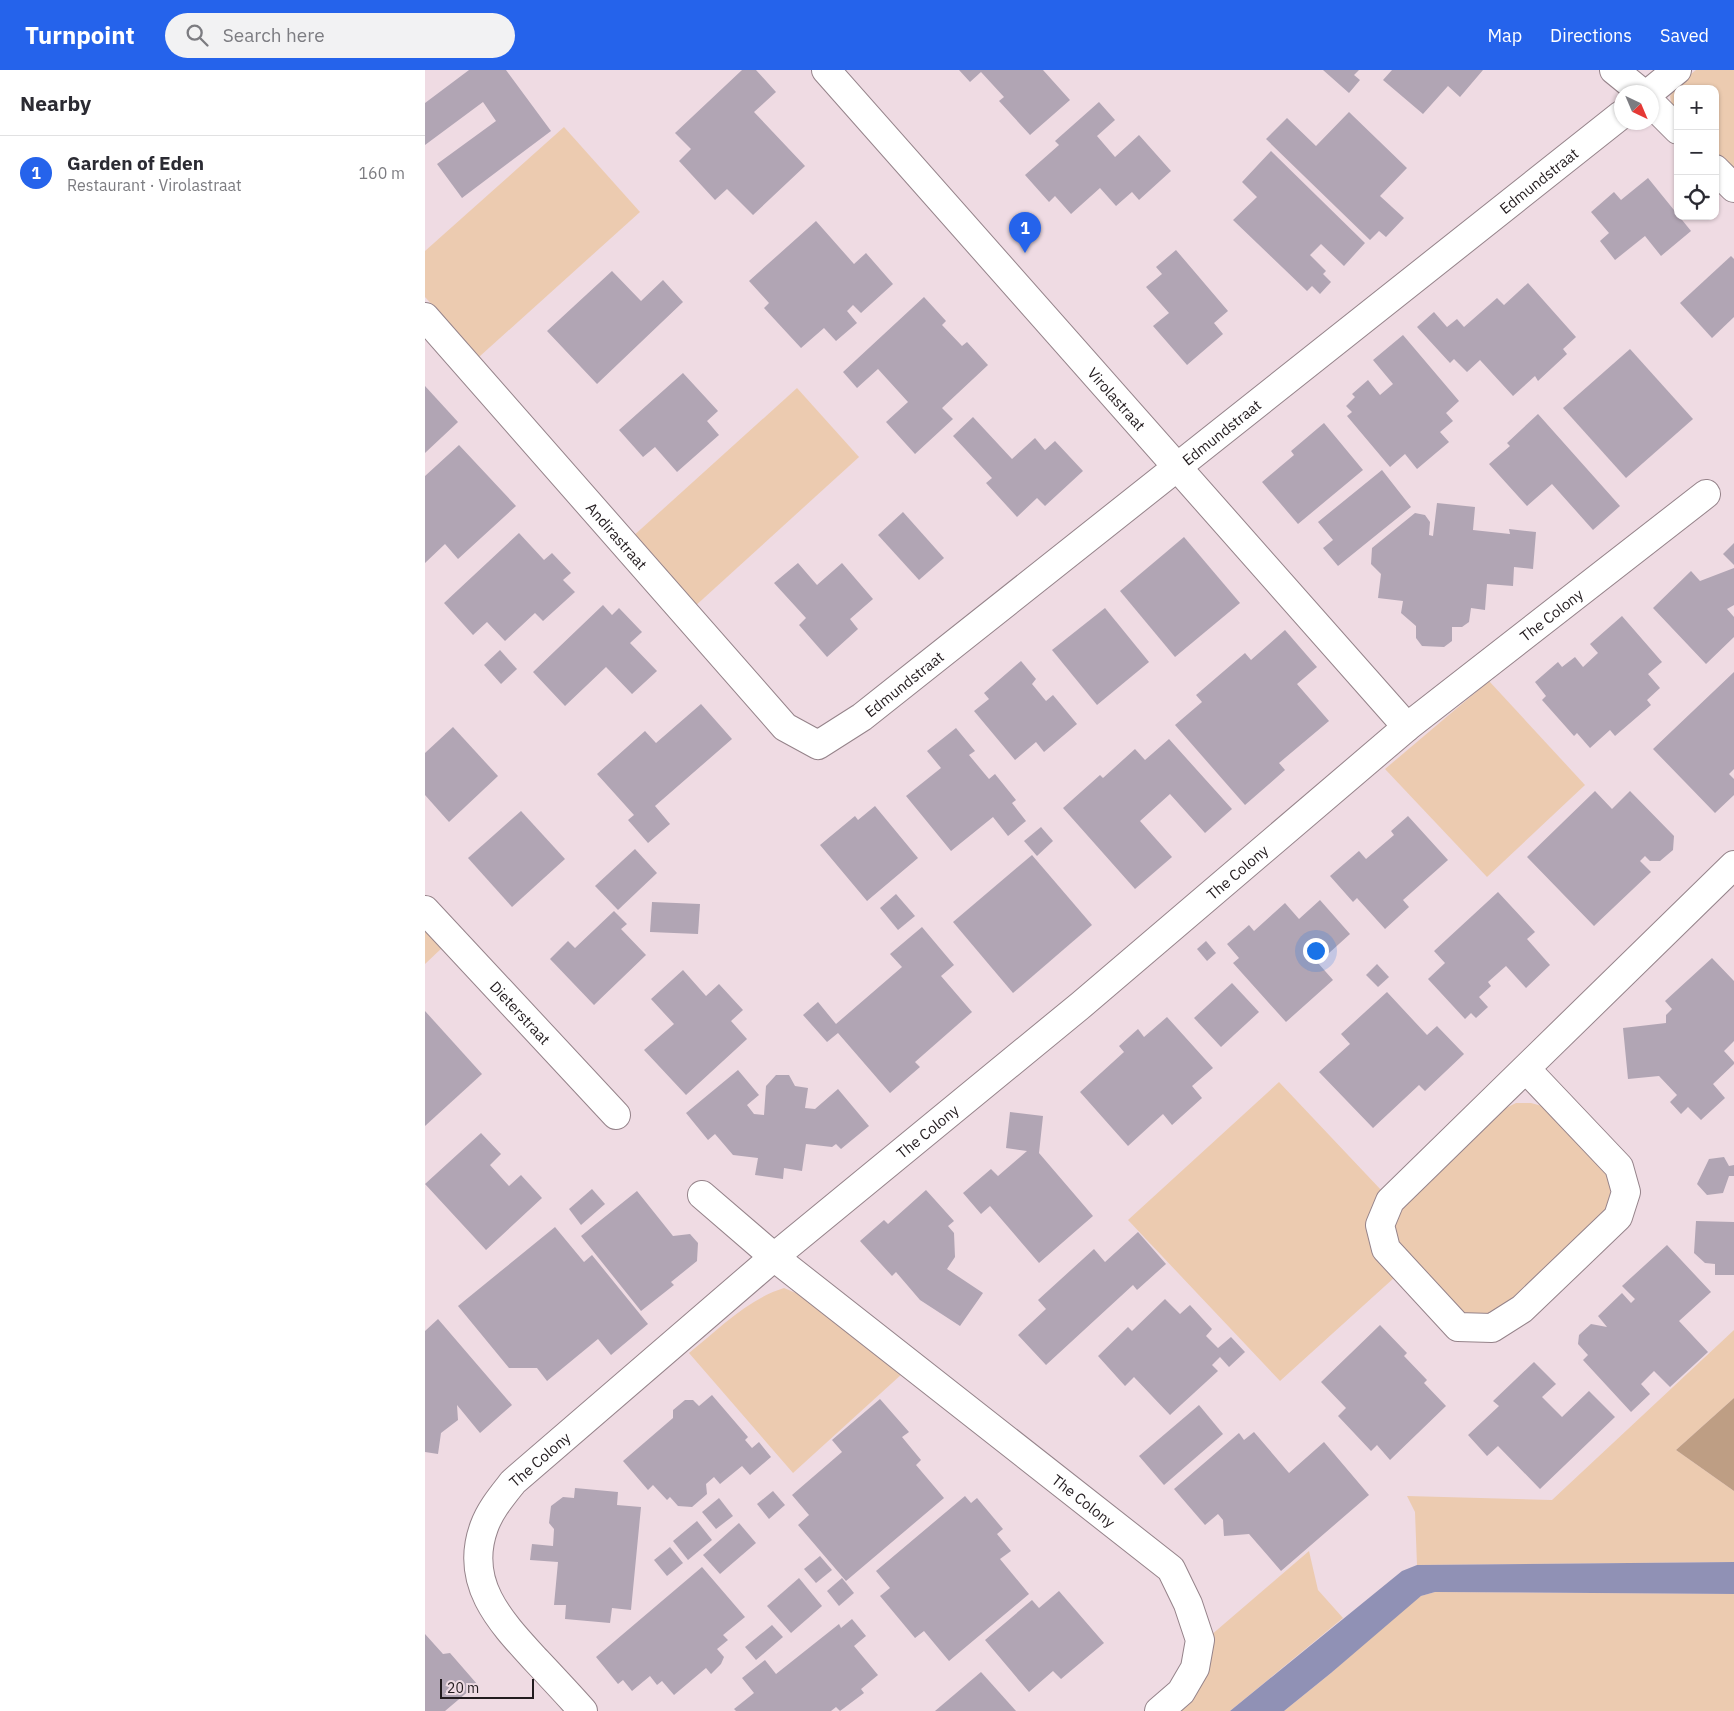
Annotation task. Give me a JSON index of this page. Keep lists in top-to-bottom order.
{
  "streets": {
    "street": [
      "Edmundstraat",
      "Virolastraat",
      "Andirastraat",
      "The Colony",
      "Dieterstraat"
    ]
  },
  "crossings": [
    ["Edmundstraat", "Virolastraat"],
    ["Edmundstraat", "Andirastraat"],
    ["Virolastraat", "The Colony"]
  ],
  "scale_bar": "20 m",
  "north": "bottom right",
  "page": {
    "header": "Turnpoint",
    "search": "Search here",
    "nav": ["Map", "Directions", "Saved"],
    "heading": "Nearby",
    "map_buttons": ["+", "−"],
    "list": [
      {
        "mark": "1",
        "name": "Garden of Eden",
        "note": "Restaurant · Virolastraat",
        "value": "160 m"
      }
    ],
    "pins": "1",
    "scale": "20 m"
  }
}
